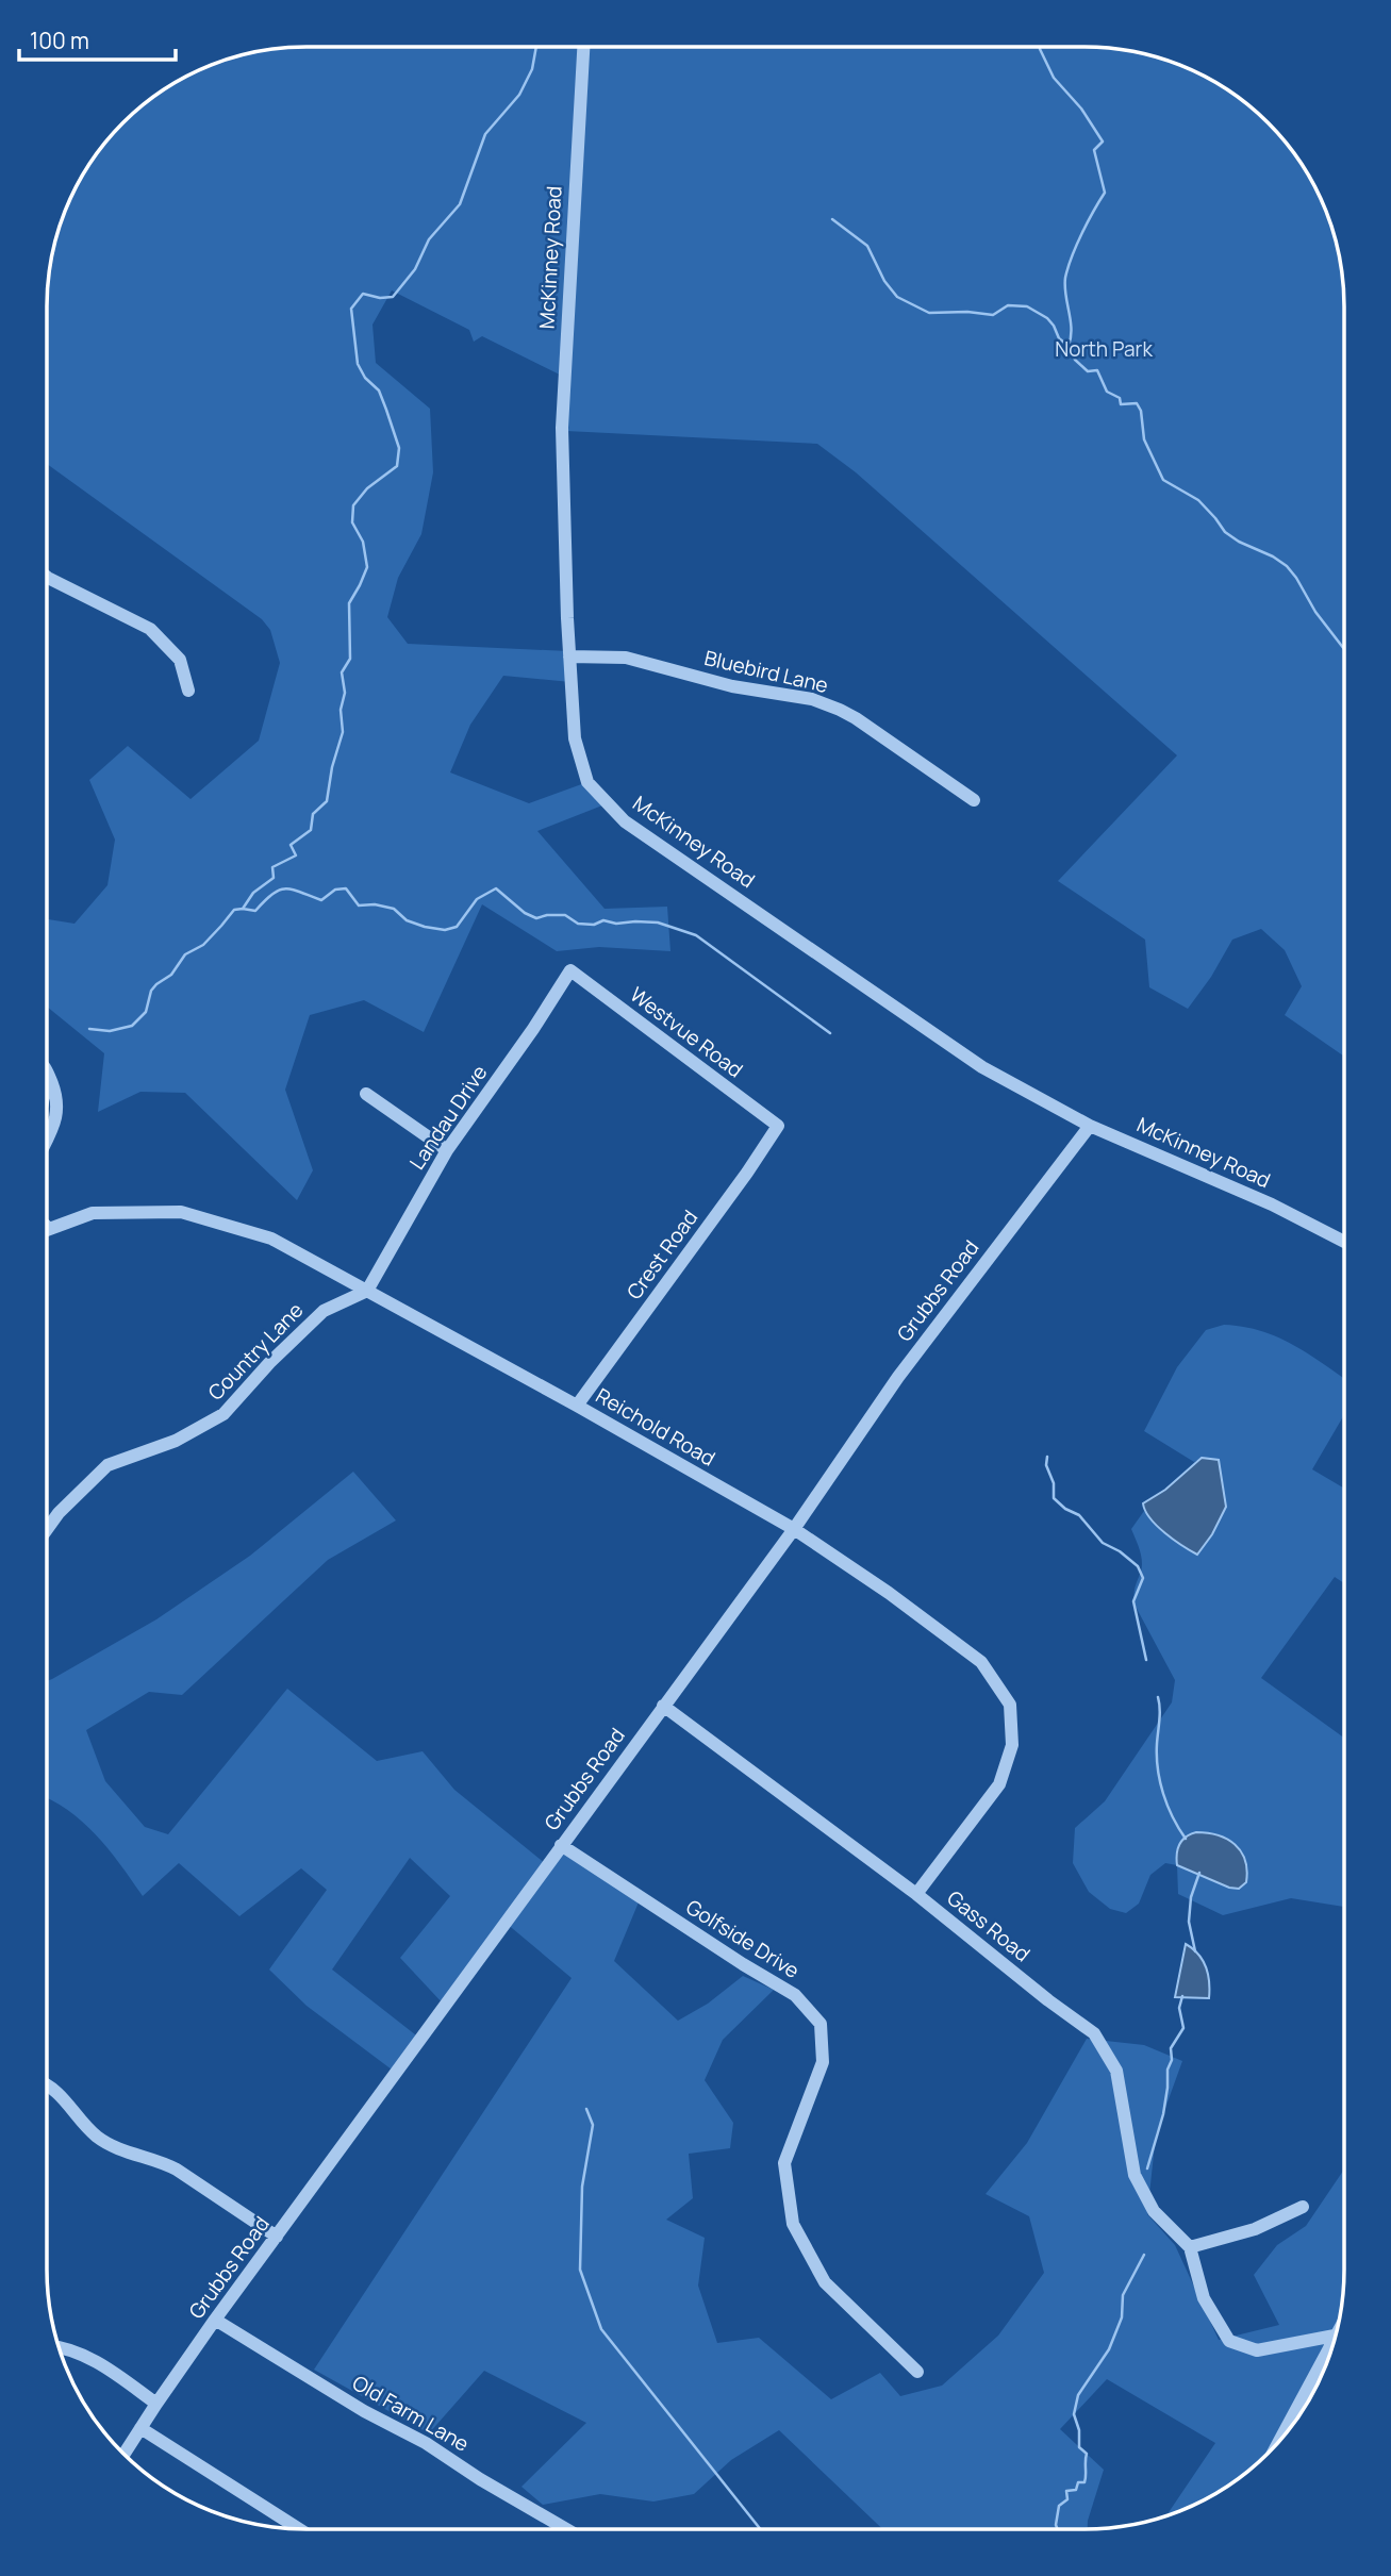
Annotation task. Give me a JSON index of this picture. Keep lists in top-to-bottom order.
{
  "streets": {
    "street": [
      "McKinney Road",
      "Bluebird Lane",
      "Westvue Road",
      "Landau Drive",
      "Crest Road",
      "Grubbs Road",
      "Country Lane",
      "Reichold Road",
      "Gass Road",
      "Golfside Drive",
      "Old Farm Lane"
    ]
  },
  "crossings": [
    ["McKinney Road", "Bluebird Lane"],
    ["McKinney Road", "Grubbs Road"],
    ["Westvue Road", "Landau Drive"],
    ["Westvue Road", "Crest Road"],
    ["Landau Drive", "Country Lane"],
    ["Landau Drive", "Reichold Road"],
    ["Crest Road", "Reichold Road"],
    ["Grubbs Road", "Reichold Road"],
    ["Grubbs Road", "Gass Road"],
    ["Grubbs Road", "Golfside Drive"],
    ["Grubbs Road", "Old Farm Lane"],
    ["Country Lane", "Reichold Road"],
    ["Reichold Road", "Gass Road"]
  ],
  "parks": ["North Park"],
  "scale_bar": "100 m"
}
